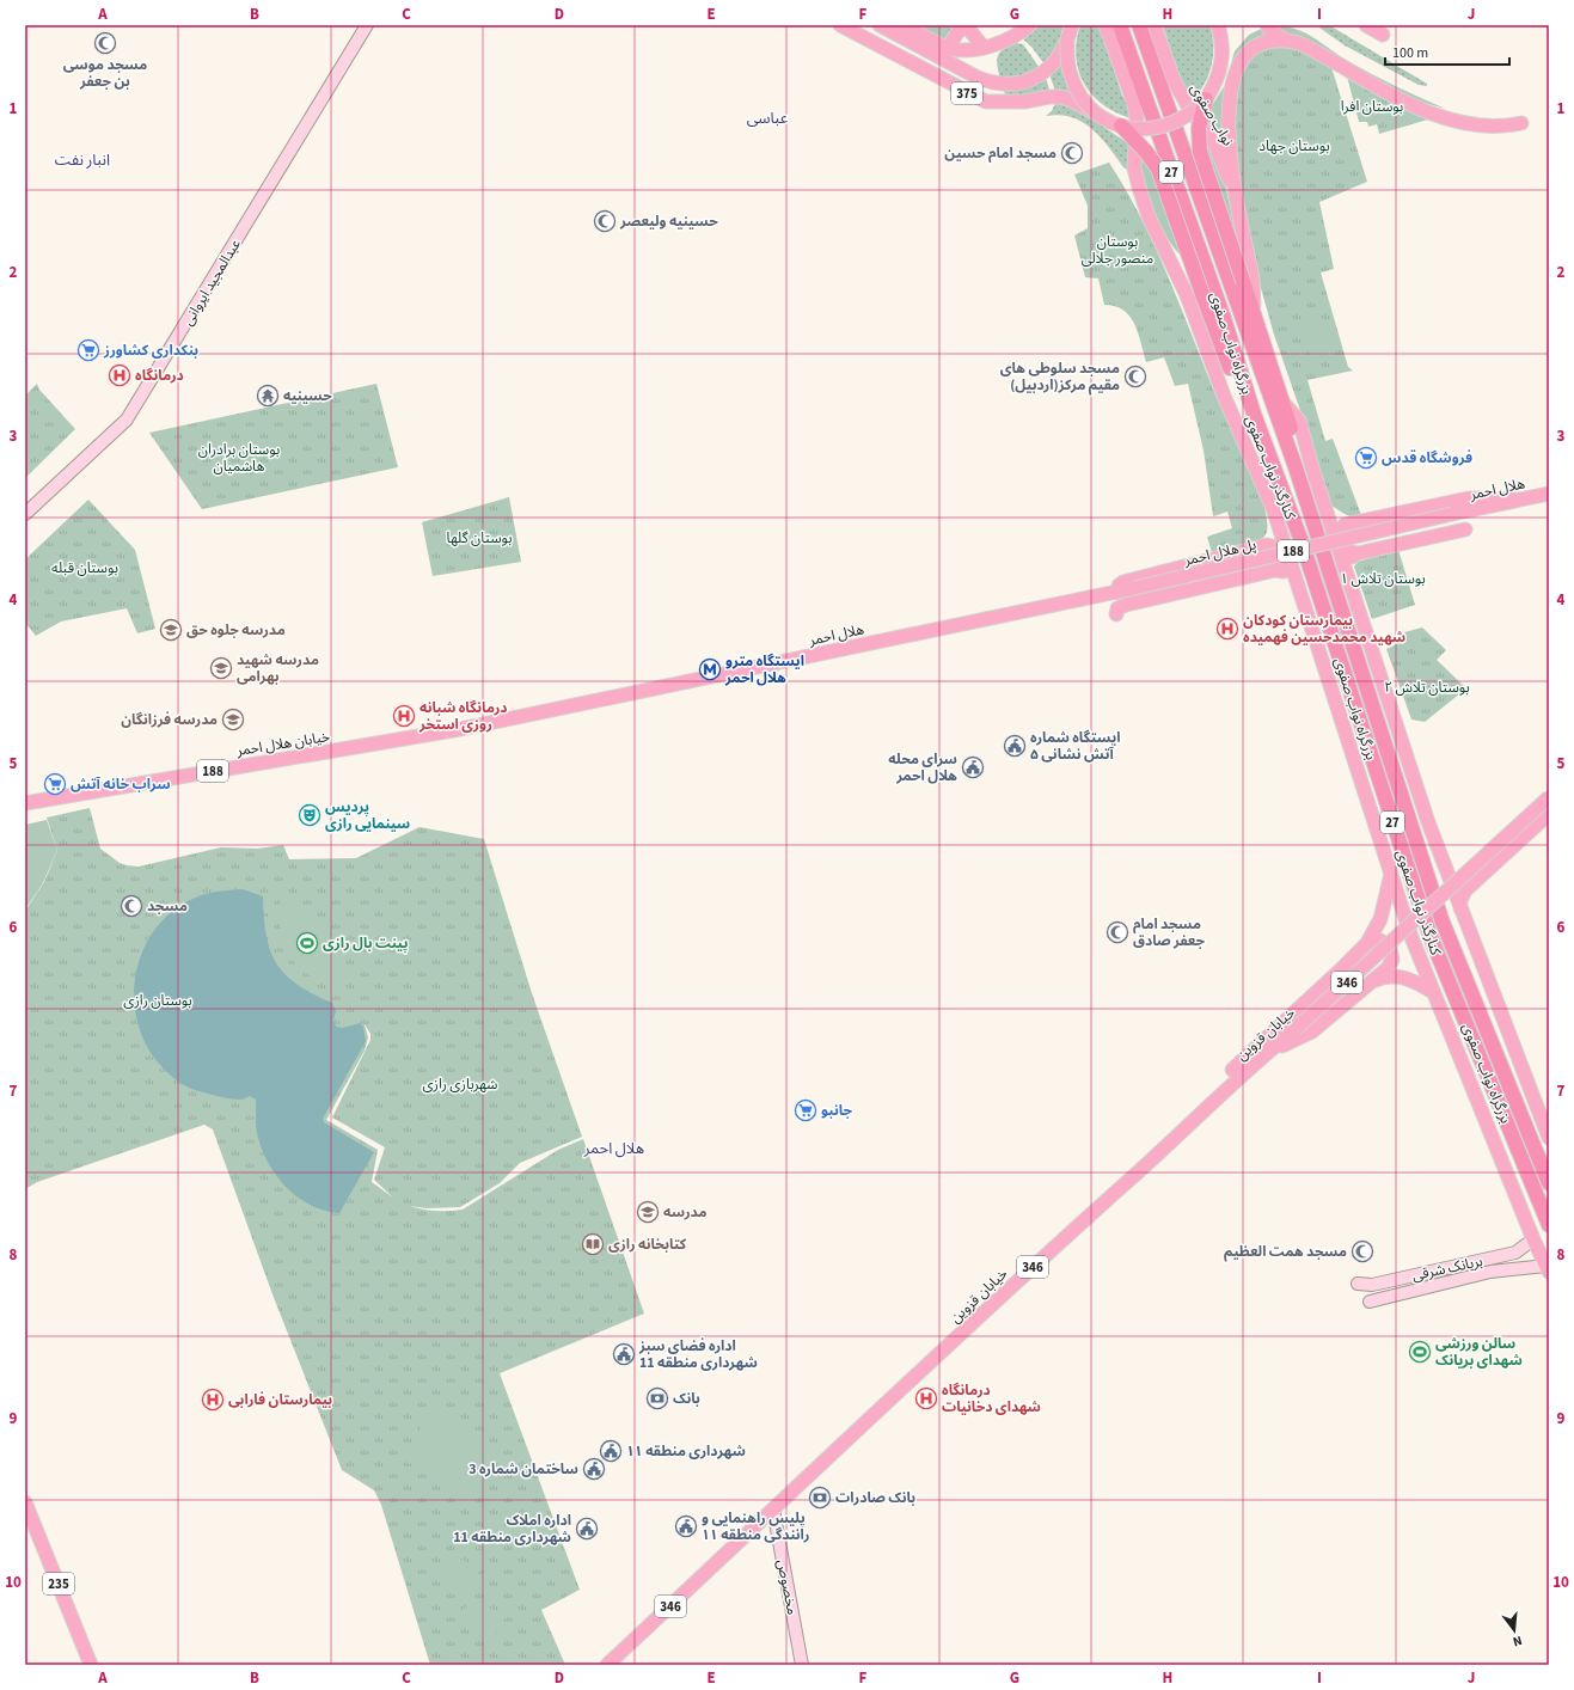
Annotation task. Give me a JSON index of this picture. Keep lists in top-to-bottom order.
{
  "streets": {
    "highway": ["27", "بزرگراه نواب صفوی"],
    "main road": [
      "375",
      "نواب صفوی",
      "عبدالمجید ایروانی",
      "کنارگذر نواب صفوی",
      "هلال احمر",
      "188",
      "پل هلال احمر",
      "خیابان هلال احمر",
      "346",
      "خیابان قزوین",
      "بریانک شرقی",
      "235",
      "مخصوص"
    ]
  },
  "crossings": [
    ["کنارگذر نواب صفوی", "بریانک شرقی"],
    ["هلال احمر", "پل هلال احمر"],
    ["هلال احمر", "خیابان هلال احمر"],
    ["خیابان قزوین", "مخصوص"]
  ],
  "districts": ["عباسی", "انبار نفت", "هلال احمر"],
  "parks": [
    "بوستان افرا",
    "بوستان جهاد",
    "بوستان منصور جلالی",
    "بوستان برادران هاشمیان",
    "بوستان گلها",
    "بوستان قبله",
    "بوستان تلاش ۱",
    "بوستان تلاش ۲",
    "بوستان رازی",
    "شهربازی رازی"
  ],
  "places": {
    "mosque": [
      "مسجد موسی بن جعفر",
      "مسجد امام حسین",
      "حسینیه ولیعصر",
      "مسجد سلوطی های مقیم مرکز(اردبیل)",
      "مسجد",
      "مسجد امام جعفر صادق",
      "مسجد همت العظیم"
    ],
    "supermarket": [
      "بنکداری کشاورز",
      "فروشگاه قدس",
      "سراب خانه آتش",
      "جانبو"
    ],
    "hospital": [
      "درمانگاه",
      "بیمارستان کودکان شهید محمدحسین فهمیده",
      "درمانگاه شبانه روزی استخر",
      "درمانگاه شهدای دخانیات",
      "بیمارستان فارابی"
    ],
    "temple": ["حسینیه"],
    "school or university": [
      "مدرسه جلوه حق",
      "مدرسه شهید بهرامی",
      "مدرسه فرزانگان",
      "مدرسه"
    ],
    "metro station": ["ایستگاه مترو هلال احمر"],
    "public building": [
      "ایستگاه شماره ۵ آتش نشانی",
      "سرای محله هلال احمر",
      "اداره فضای سبز شهرداری منطقه 11",
      "شهرداری منطقه ۱۱",
      "ساختمان شماره 3",
      "پلیس راهنمایی و رانندگی منطقه ۱۱",
      "اداره املاک شهرداری منطقه 11"
    ],
    "theatre": ["پردیس سینمایی رازی"],
    "sports": ["پینت بال رازی", "سالن ورزشی شهدای بریانک"],
    "library": ["کتابخانه رازی"],
    "bank": ["بانک", "بانک صادرات"]
  },
  "scale_bar": "100 m",
  "north": "bottom",
  "grid": {
    "columns": [
      "A",
      "B",
      "C",
      "D",
      "E",
      "F",
      "G",
      "H",
      "I",
      "J"
    ],
    "rows": [
      "1",
      "2",
      "3",
      "4",
      "5",
      "6",
      "7",
      "8",
      "9",
      "10"
    ]
  }
}
